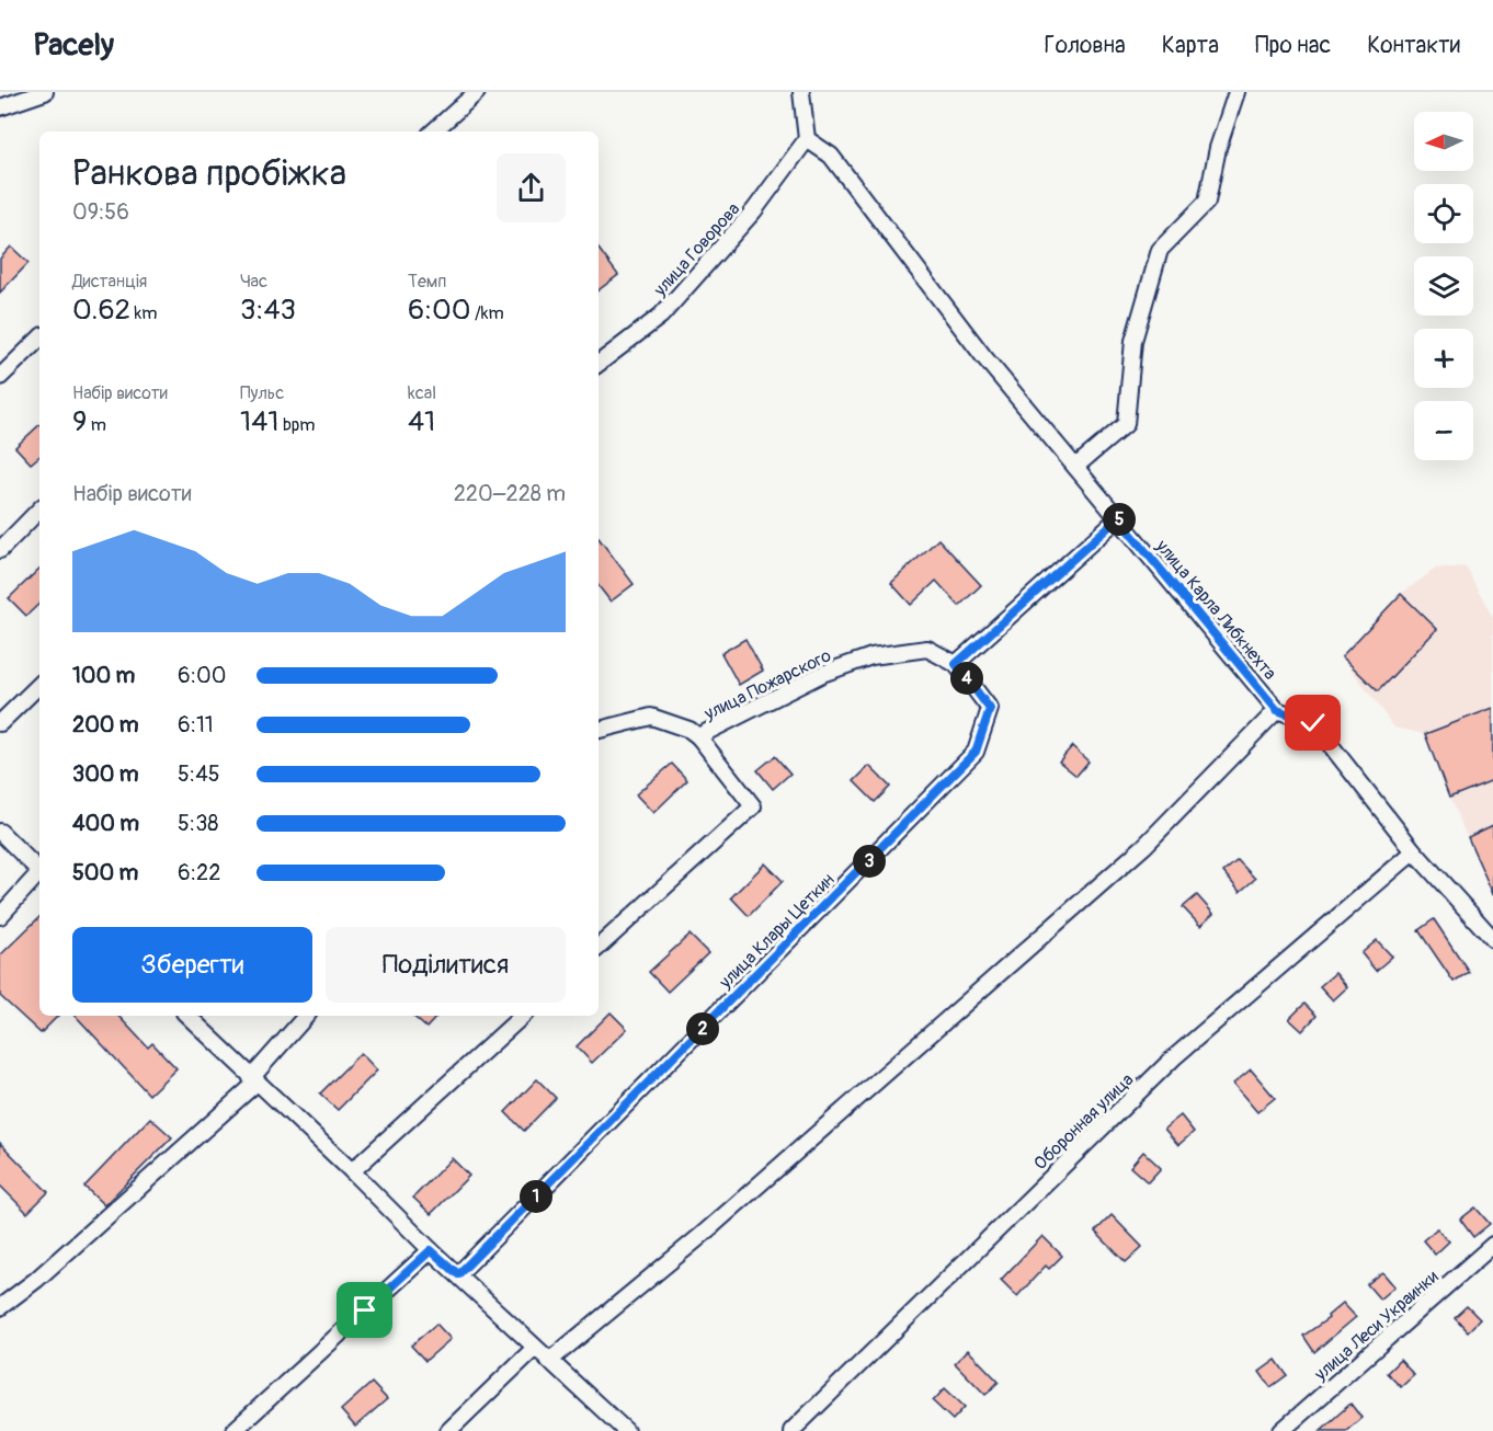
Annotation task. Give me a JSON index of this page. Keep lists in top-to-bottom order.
{
  "streets": {
    "street": [
      "улица Говорова",
      "улица Карла Либкнехта",
      "улица Пожарского",
      "улица Клары Цеткин",
      "Оборонная улица",
      "улица Леси Украинки"
    ]
  },
  "crossings": [
    ["улица Говорова", "улица Карла Либкнехта"],
    ["улица Пожарского", "улица Клары Цеткин"]
  ],
  "north": "left",
  "page": {
    "header": "Pacely",
    "nav": [
      "Головна",
      "Карта",
      "Про нас",
      "Контакти"
    ],
    "map_buttons": ["+", "−"],
    "heading": ["Ранкова пробіжка", "09:56"],
    "stats": [
      ["Дистанція", "0.62 km"],
      ["Час", "3:43"],
      ["Темп", "6:00 /km"],
      ["Набір висоти", "9 m"],
      ["Пульс", "141 bpm"],
      ["kcal", "41"]
    ],
    "chart": ["Набір висоти", "220–228 m"],
    "pins": [
      "5",
      "4",
      "3",
      "2",
      "1"
    ],
    "list": [
      {
        "name": "100 m",
        "note": "6:00"
      },
      {
        "name": "200 m",
        "note": "6:11"
      },
      {
        "name": "300 m",
        "note": "5:45"
      },
      {
        "name": "400 m",
        "note": "5:38"
      },
      {
        "name": "500 m",
        "note": "6:22"
      }
    ],
    "buttons": ["Зберегти", "Поділитися"]
  }
}
